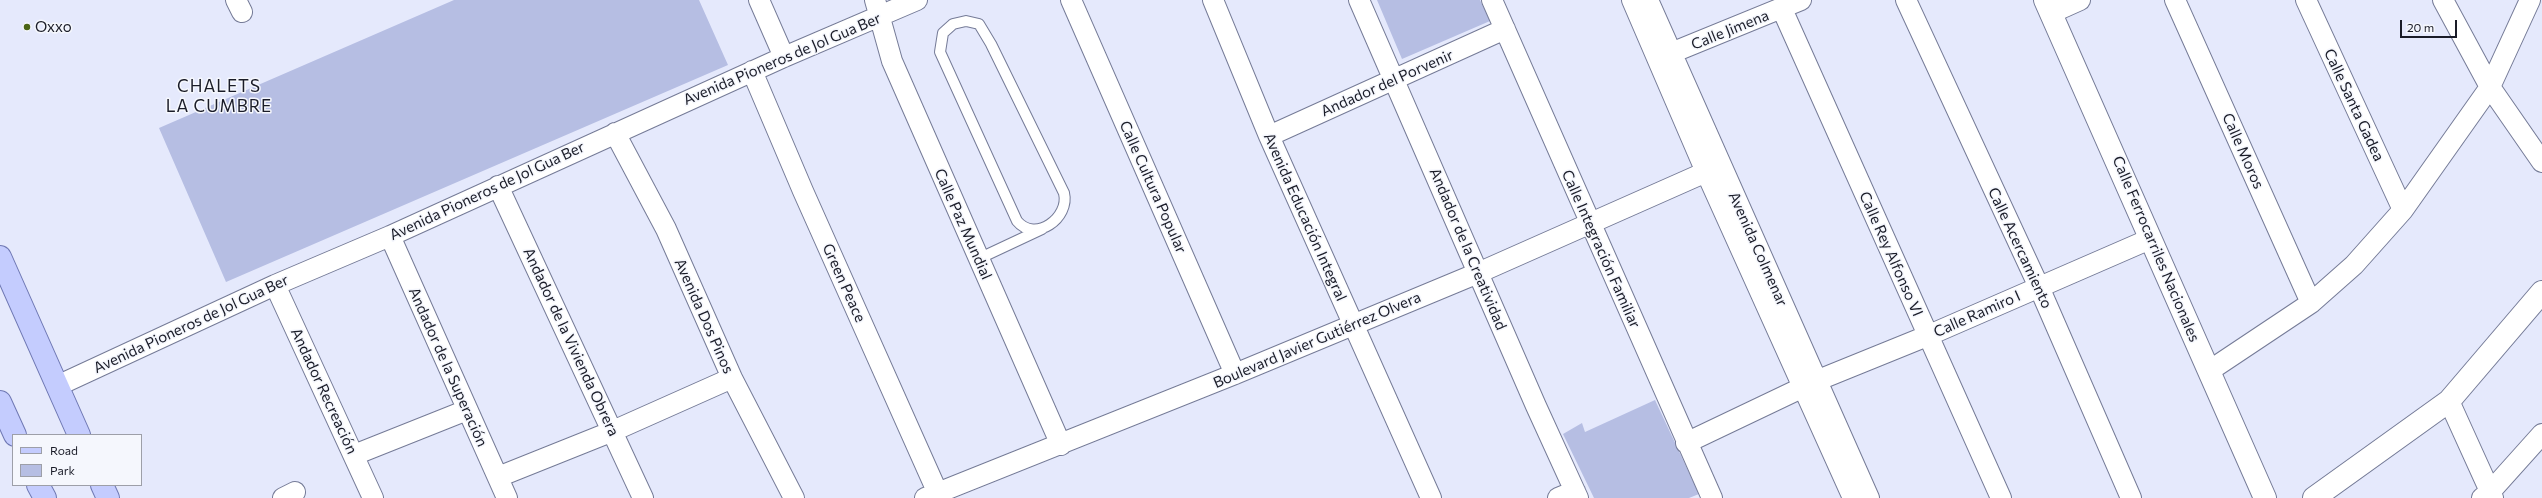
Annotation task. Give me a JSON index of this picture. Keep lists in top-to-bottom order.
{
  "streets": {
    "street": [
      "Calle Jimena",
      "Avenida Pioneros de Jol Gua Ber",
      "Andador del Porvenir",
      "Calle Santa Gadea",
      "Calle Moros",
      "Calle Cultura Popular",
      "Avenida Educación Integral",
      "Calle Paz Mundial",
      "Calle Acercamiento",
      "Andador de la Creatividad",
      "Calle Integración Familiar",
      "Avenida Colmenar",
      "Calle Ferrocarriles Nacionales",
      "Calle Rey Alfonso VI",
      "Green Peace",
      "Calle Ramiro I",
      "Avenida Dos Pinos",
      "Boulevard Javier Gutiérrez Olvera",
      "Andador de la Vivienda Obrera",
      "Andador de la Superación",
      "Andador Recreación"
    ]
  },
  "crossings": [
    ["Calle Jimena", "Avenida Colmenar"],
    ["Calle Jimena", "Calle Rey Alfonso VI"],
    ["Avenida Pioneros de Jol Gua Ber", "Calle Paz Mundial"],
    ["Avenida Pioneros de Jol Gua Ber", "Green Peace"],
    ["Avenida Pioneros de Jol Gua Ber", "Avenida Dos Pinos"],
    ["Avenida Pioneros de Jol Gua Ber", "Andador de la Vivienda Obrera"],
    ["Avenida Pioneros de Jol Gua Ber", "Andador de la Superación"],
    ["Avenida Pioneros de Jol Gua Ber", "Andador Recreación"],
    ["Andador del Porvenir", "Avenida Educación Integral"],
    ["Andador del Porvenir", "Andador de la Creatividad"],
    ["Andador del Porvenir", "Calle Integración Familiar"],
    ["Calle Cultura Popular", "Boulevard Javier Gutiérrez Olvera"],
    ["Avenida Educación Integral", "Boulevard Javier Gutiérrez Olvera"],
    ["Calle Paz Mundial", "Boulevard Javier Gutiérrez Olvera"],
    ["Calle Acercamiento", "Calle Ramiro I"],
    ["Andador de la Creatividad", "Boulevard Javier Gutiérrez Olvera"],
    ["Calle Integración Familiar", "Calle Ramiro I"],
    ["Calle Integración Familiar", "Boulevard Javier Gutiérrez Olvera"],
    ["Avenida Colmenar", "Calle Ramiro I"],
    ["Avenida Colmenar", "Boulevard Javier Gutiérrez Olvera"],
    ["Calle Ferrocarriles Nacionales", "Calle Ramiro I"],
    ["Calle Rey Alfonso VI", "Calle Ramiro I"],
    ["Green Peace", "Boulevard Javier Gutiérrez Olvera"]
  ],
  "districts": ["CHALETS LA CUMBRE"],
  "places": ["Oxxo"],
  "legend": ["Road", "Park"],
  "scale_bar": "20 m"
}
